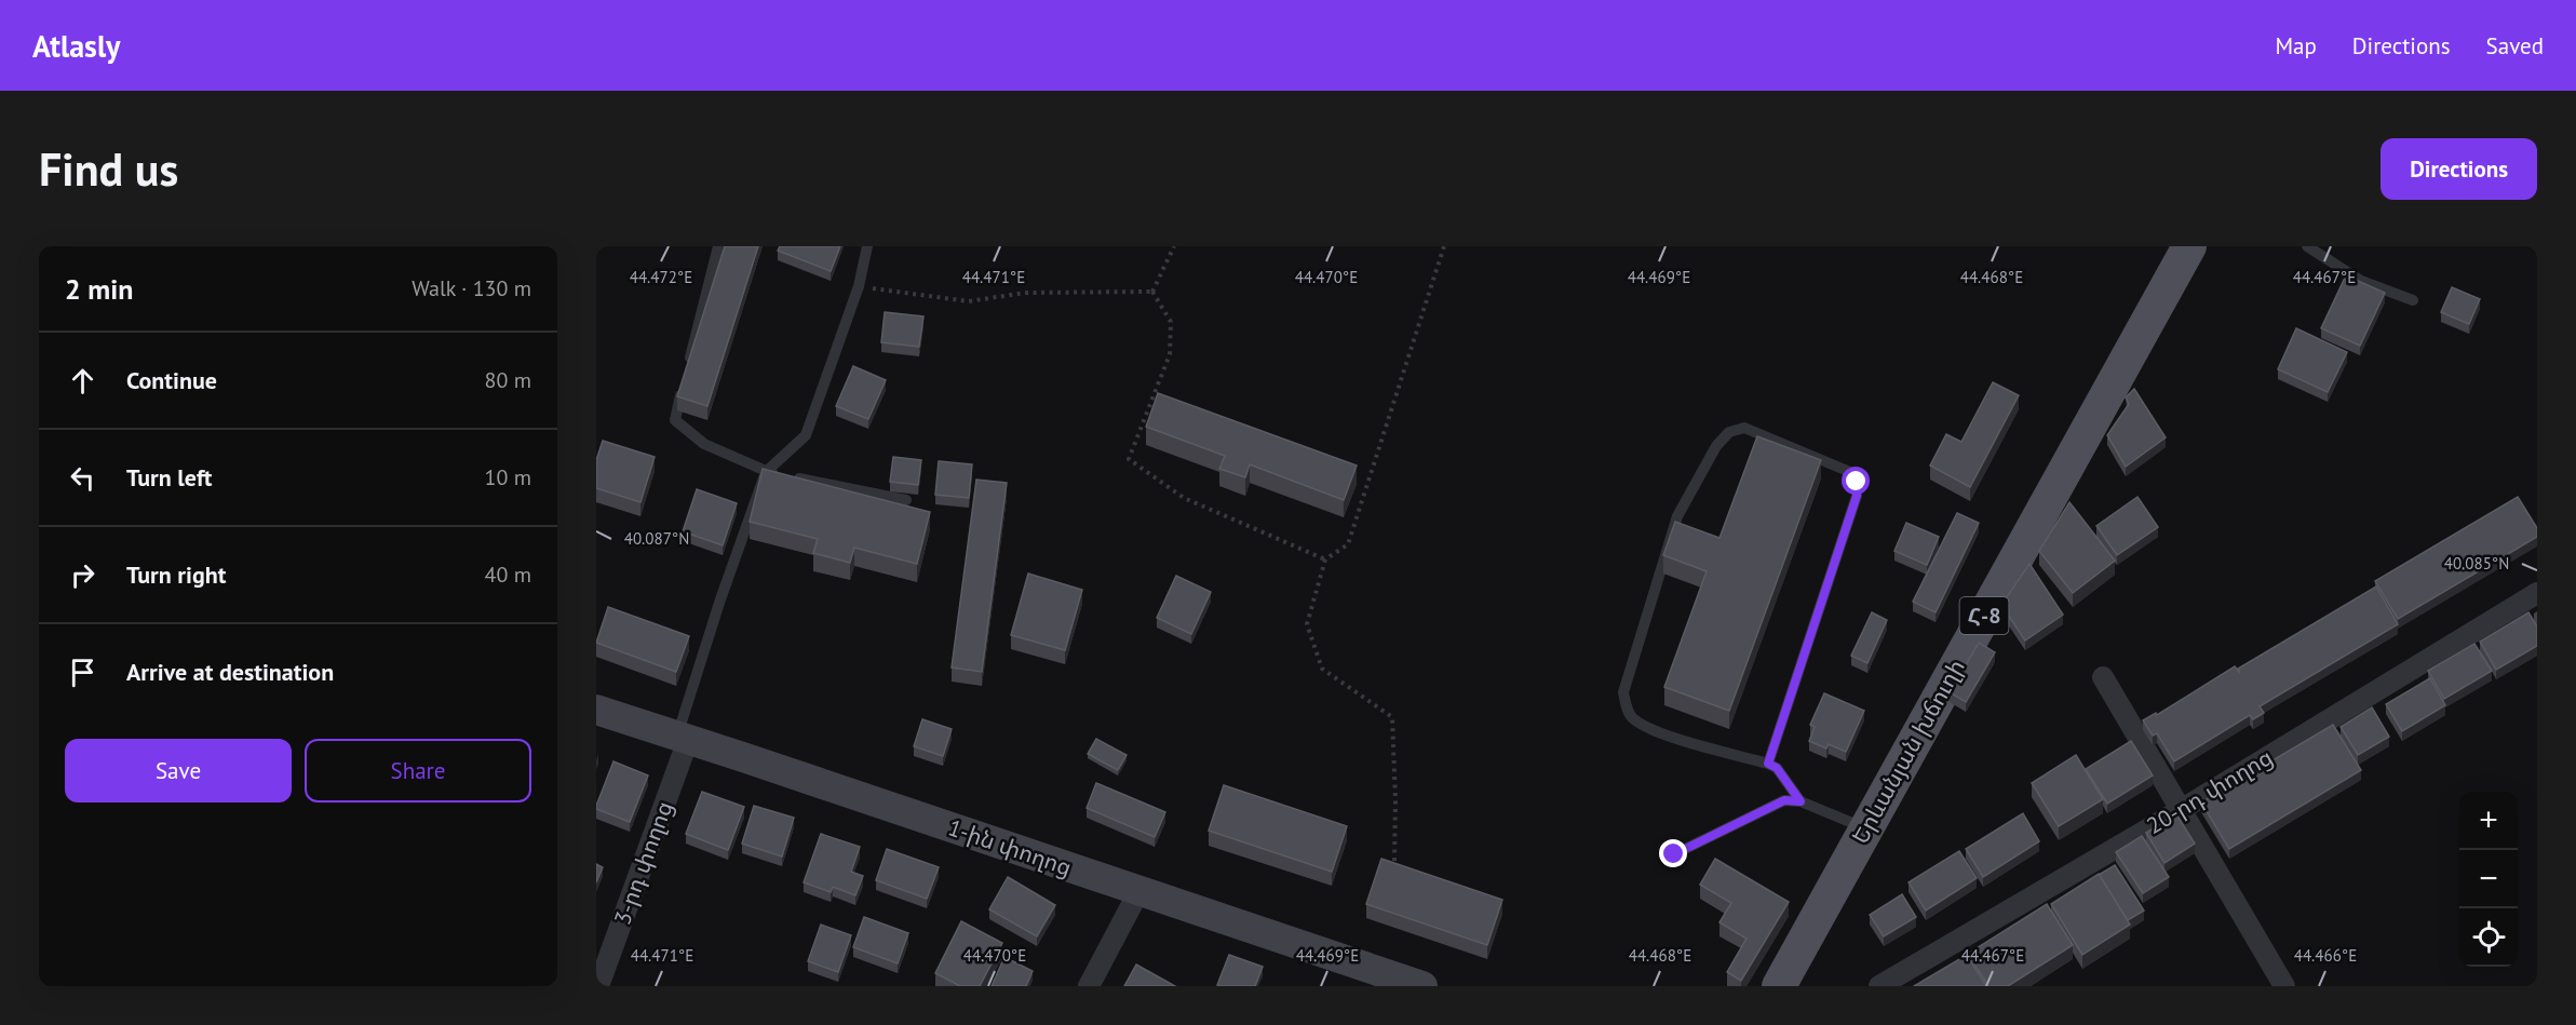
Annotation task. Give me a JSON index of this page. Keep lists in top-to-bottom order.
{
  "streets": {
    "main road": ["Հ-8", "Երևանյան խճուղի", "1-ին փողոց"],
    "street": ["20-րդ փողոց", "3-րդ փողոց"]
  },
  "crossings": [
    ["1-ին փողոց", "3-րդ փողոց"]
  ],
  "page": {
    "header": "Atlasly",
    "nav": ["Map", "Directions", "Saved"],
    "buttons": [
      "Directions",
      ["Save", "Share"]
    ],
    "title": "Find us",
    "heading": ["2 min", "Walk · 130 m"],
    "list": [
      ["Continue", "80 m"],
      ["Turn left", "10 m"],
      ["Turn right", "40 m"],
      "Arrive at destination"
    ],
    "map_buttons": ["+", "−"]
  },
  "coordinates": [
    "44.472°E",
    "44.471°E",
    "44.470°E",
    "44.467°E",
    "44.469°E",
    "44.468°E",
    "40.087°N",
    "40.085°N",
    "44.466°E"
  ]
}
